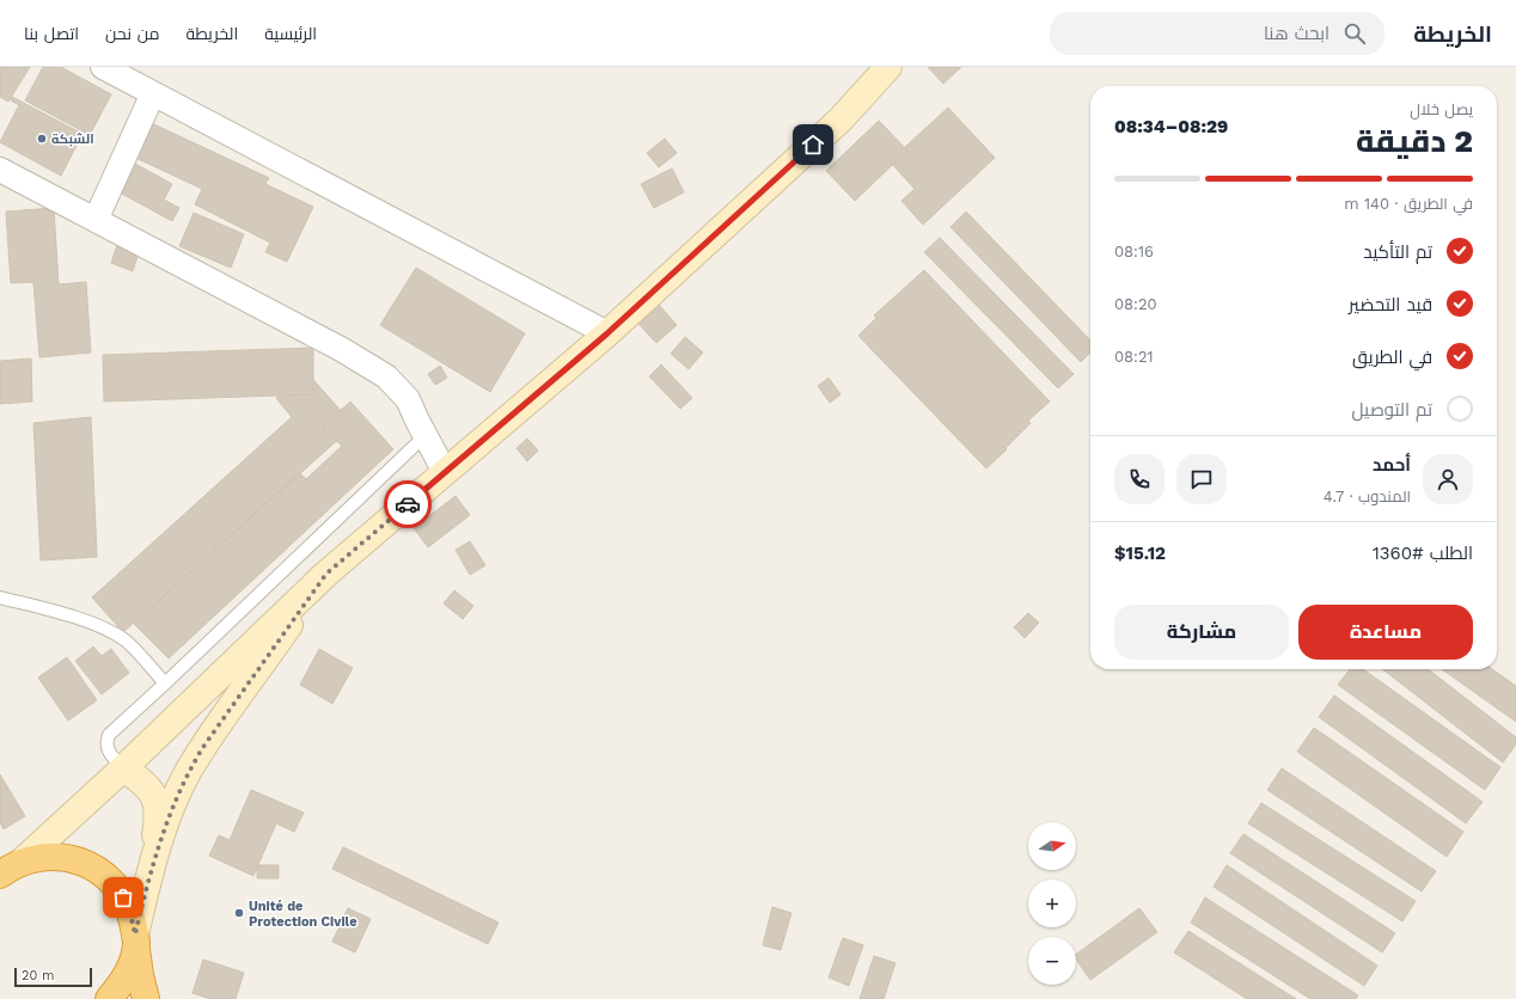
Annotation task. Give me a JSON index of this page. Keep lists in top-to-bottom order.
{
  "places": ["الشبكة", "Unité de Protection Civile"],
  "scale_bar": "20 m",
  "north": "right",
  "page": {
    "header": "الخريطة",
    "search": "ابحث هنا",
    "nav": [
      "الرئيسية",
      "الخريطة",
      "من نحن",
      "اتصل بنا"
    ],
    "heading": ["2 دقيقة", "يصل خلال", "08:29–08:34"],
    "panel": [
      "أحمد",
      "المندوب · 4.7",
      "الطلب #1360",
      "$15.12"
    ],
    "bar": "في الطريق · 140 m",
    "list": [
      ["تم التأكيد", "08:16"],
      ["قيد التحضير", "08:20"],
      ["في الطريق", "08:21"],
      "تم التوصيل"
    ],
    "buttons": ["مساعدة", "مشاركة"],
    "map_buttons": ["+", "−"],
    "scale": "20 m"
  }
}
